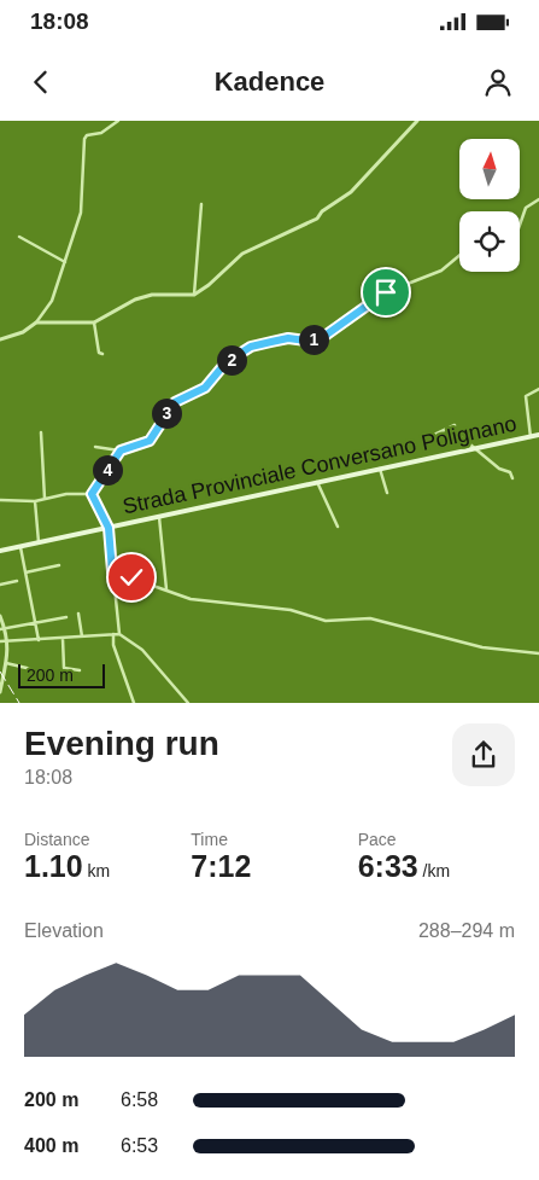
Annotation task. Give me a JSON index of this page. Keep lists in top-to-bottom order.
{
  "streets": {
    "main road": ["Strada Provinciale Conversano Polignano"]
  },
  "scale_bar": "200 m",
  "north": "top",
  "page": {
    "status": "18:08",
    "header": "Kadence",
    "pins": [
      "1",
      "2",
      "3",
      "4"
    ],
    "scale": "200 m",
    "heading": ["Evening run", "18:08"],
    "stats": [
      ["Distance", "1.10 km"],
      ["Time", "7:12"],
      ["Pace", "6:33 /km"]
    ],
    "chart": ["Elevation", "288–294 m"],
    "list": [
      {
        "name": "200 m",
        "note": "6:58"
      },
      {
        "name": "400 m",
        "note": "6:53"
      }
    ]
  }
}
